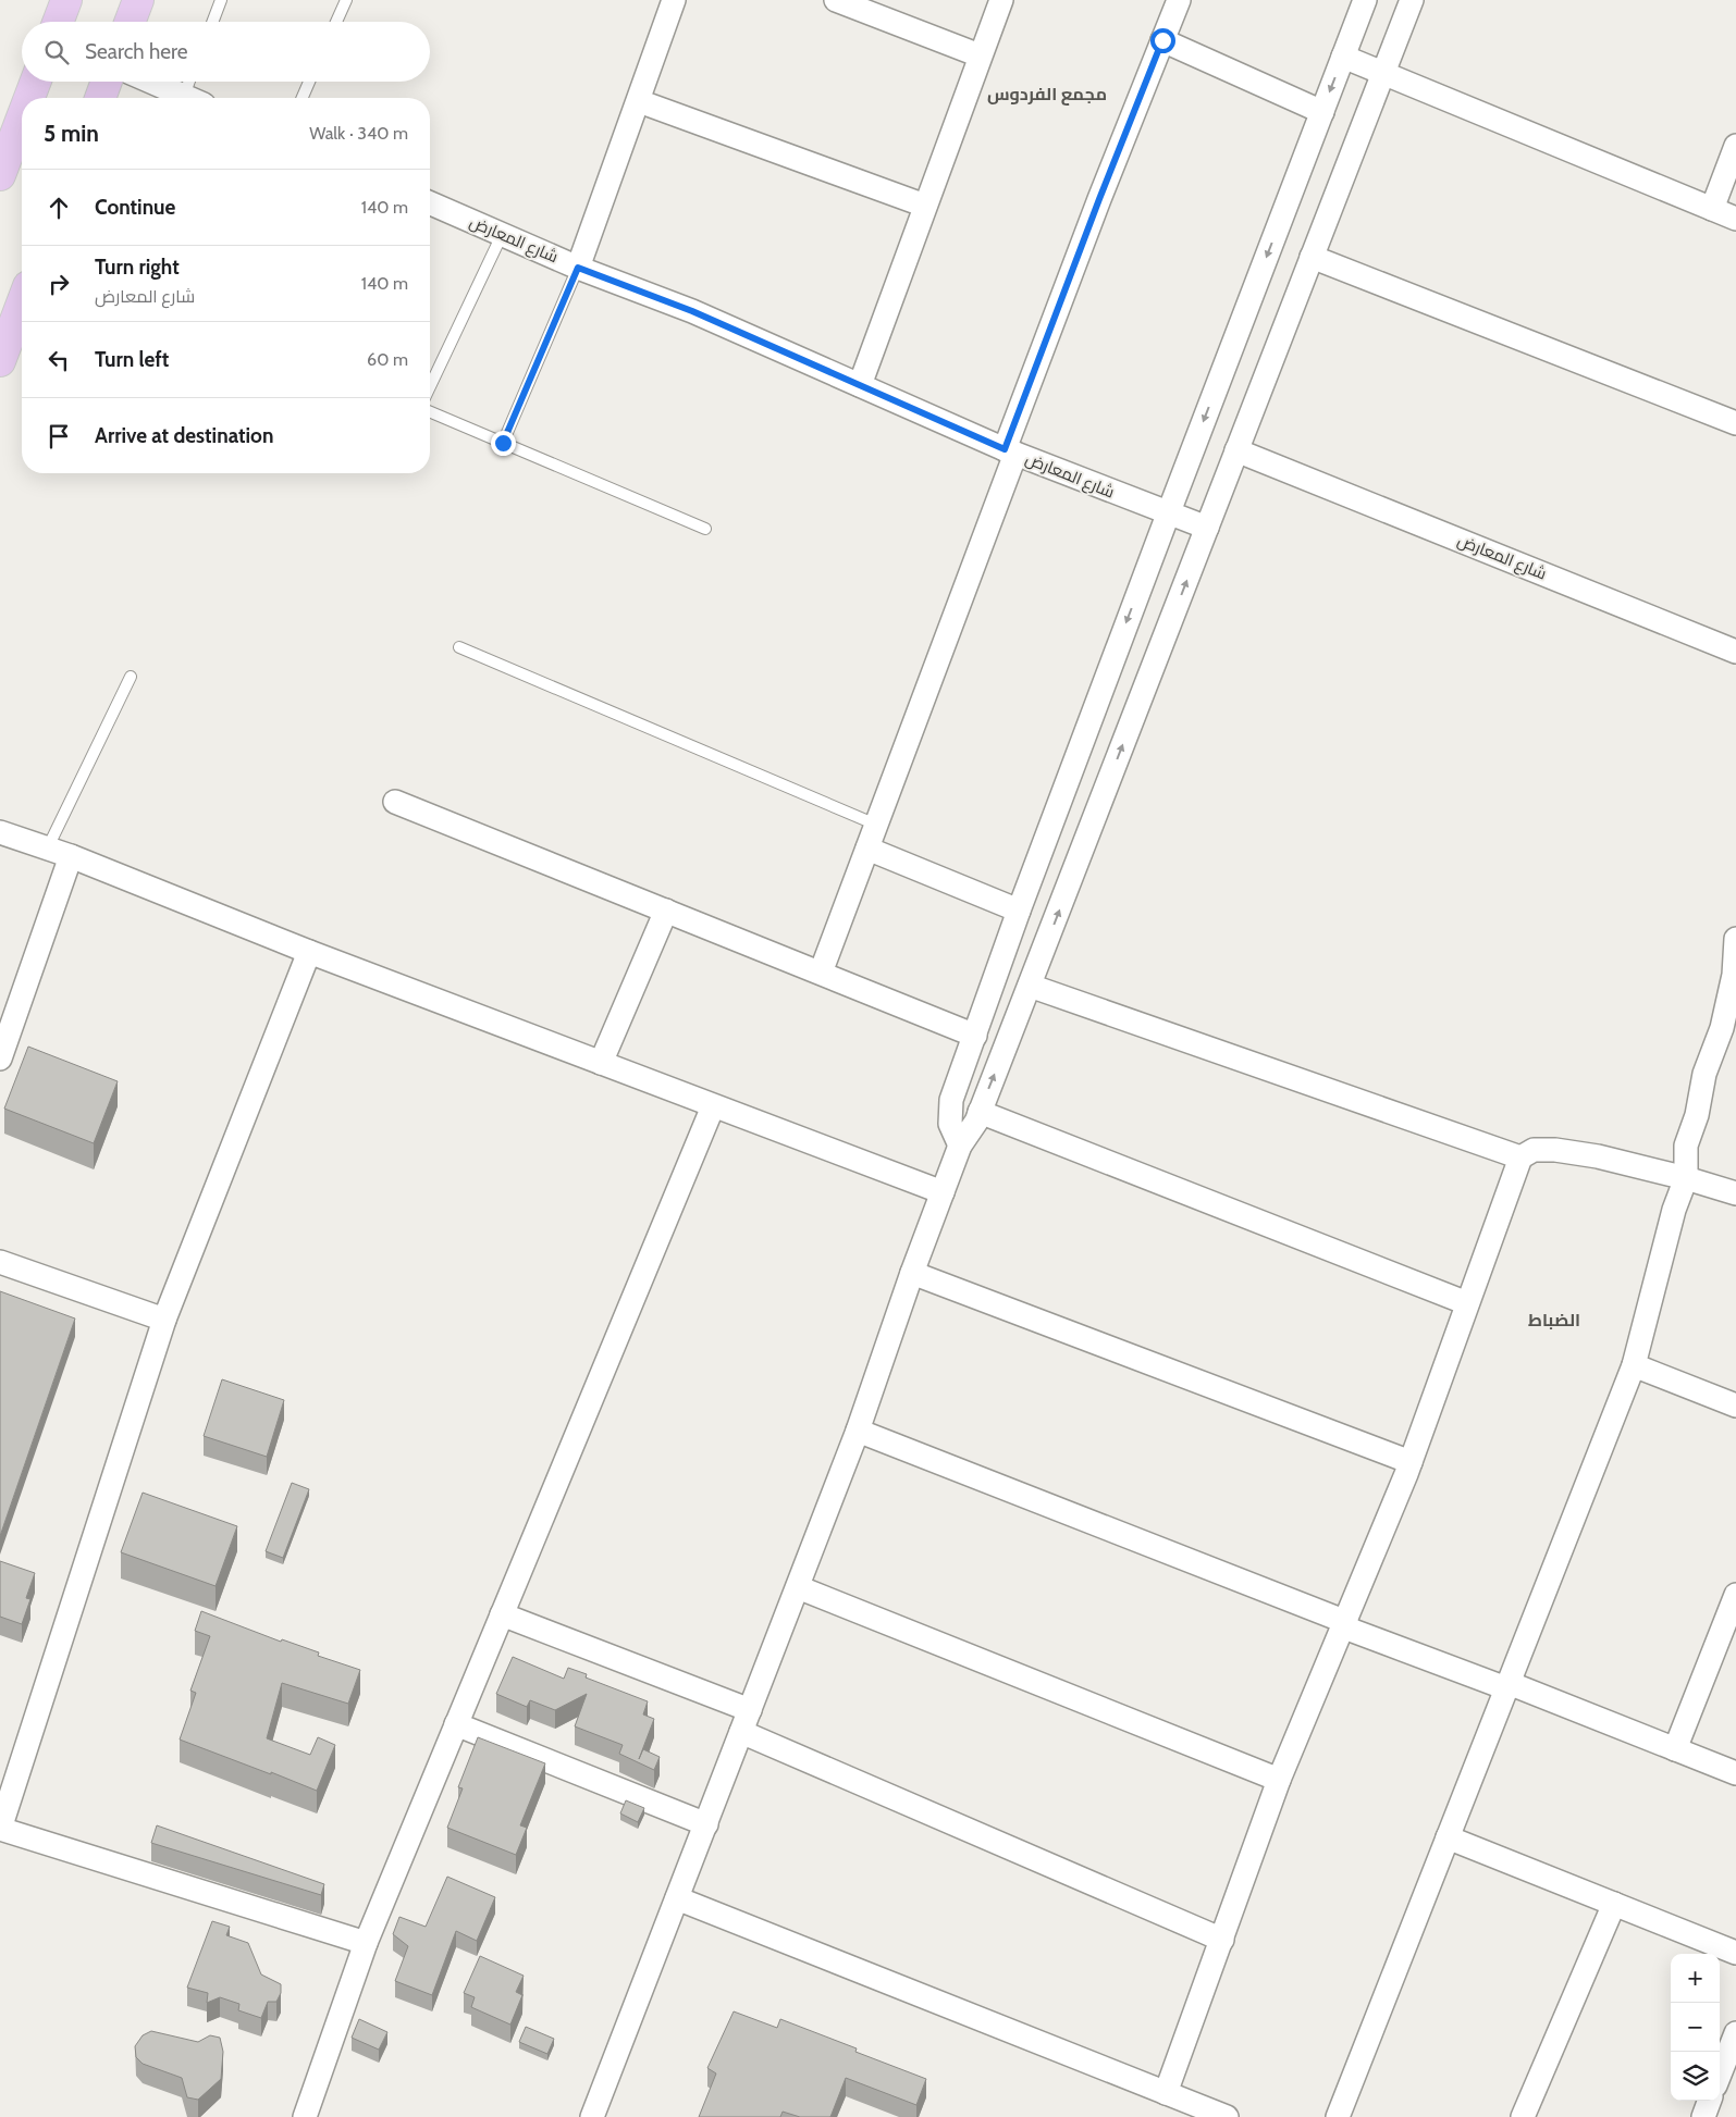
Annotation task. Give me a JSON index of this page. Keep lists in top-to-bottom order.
{
  "streets": {
    "street": ["شارع المعارض"]
  },
  "districts": ["مجمع الفردوس", "الضباط"],
  "page": {
    "search": "Search here",
    "heading": ["5 min", "Walk · 340 m"],
    "list": [
      ["Continue", "140 m"],
      ["Turn right", "شارع المعارض", "140 m"],
      ["Turn left", "60 m"],
      "Arrive at destination"
    ],
    "map_buttons": ["+", "−"]
  }
}
